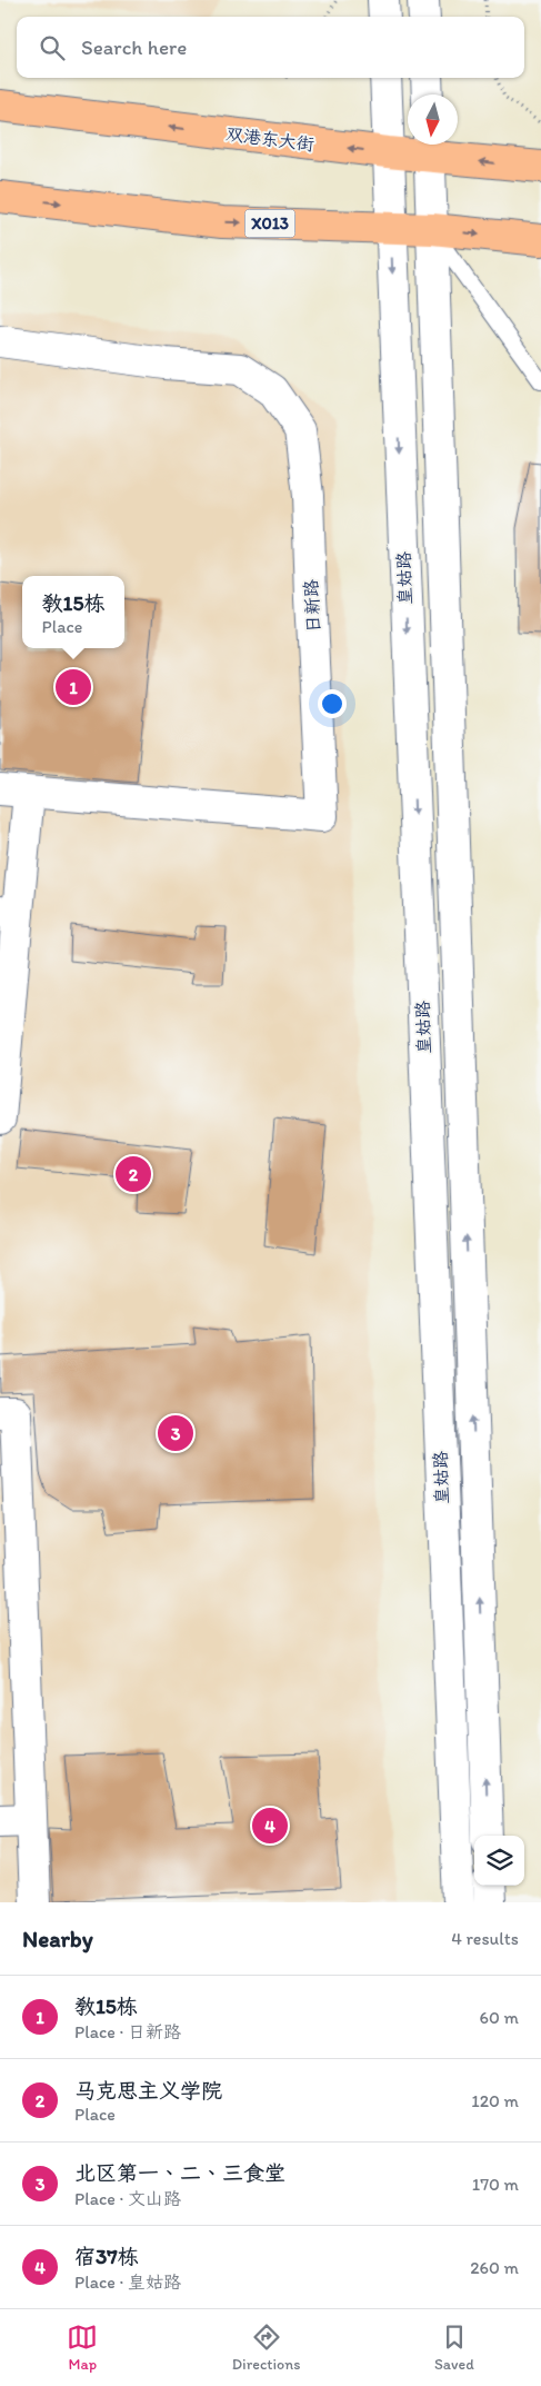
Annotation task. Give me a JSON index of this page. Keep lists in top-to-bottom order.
{
  "streets": {
    "main road": ["双港东大街", "X013"],
    "street": ["皇姑路", "日新路"]
  },
  "crossings": [
    ["双港东大街", "皇姑路"],
    ["X013", "皇姑路"]
  ],
  "north": "bottom",
  "page": {
    "search": "Search here",
    "popup": ["教15栋", "Place"],
    "pins": [
      "1",
      "2",
      "3",
      "4"
    ],
    "heading": ["Nearby", "4 results"],
    "list": [
      {
        "mark": "1",
        "name": "教15栋",
        "note": "Place · 日新路",
        "value": "60 m"
      },
      {
        "mark": "2",
        "name": "马克思主义学院",
        "note": "Place",
        "value": "120 m"
      },
      {
        "mark": "3",
        "name": "北区第一、二、三食堂",
        "note": "Place · 文山路",
        "value": "170 m"
      },
      {
        "mark": "4",
        "name": "宿37栋",
        "note": "Place · 皇姑路",
        "value": "260 m"
      }
    ],
    "nav": ["Map", "Directions", "Saved"]
  }
}
